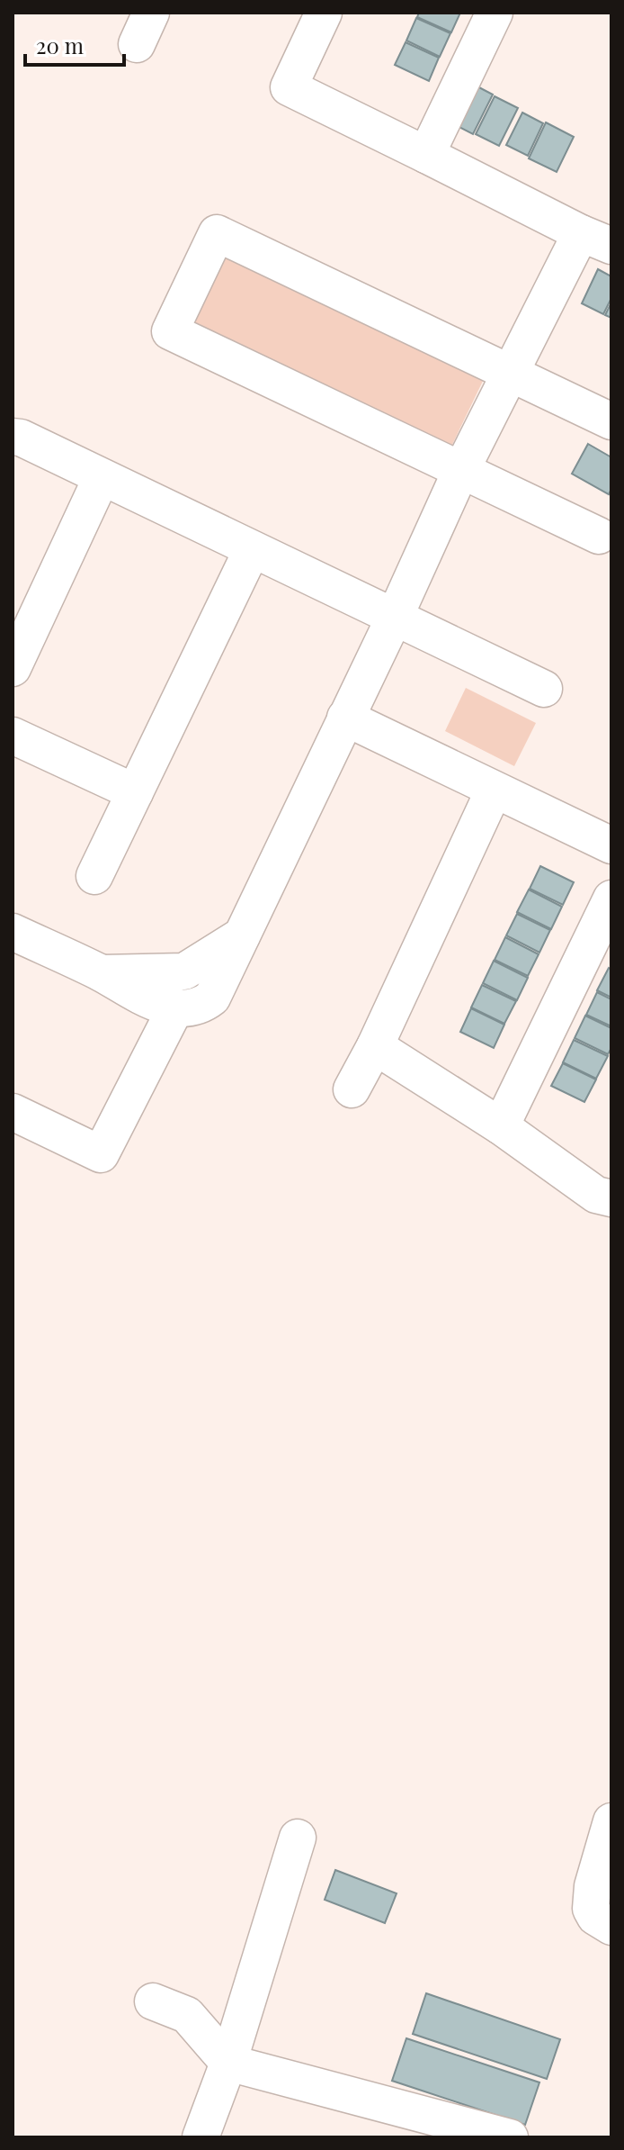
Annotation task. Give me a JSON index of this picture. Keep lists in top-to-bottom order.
{
  "scale_bar": "20 m"
}
